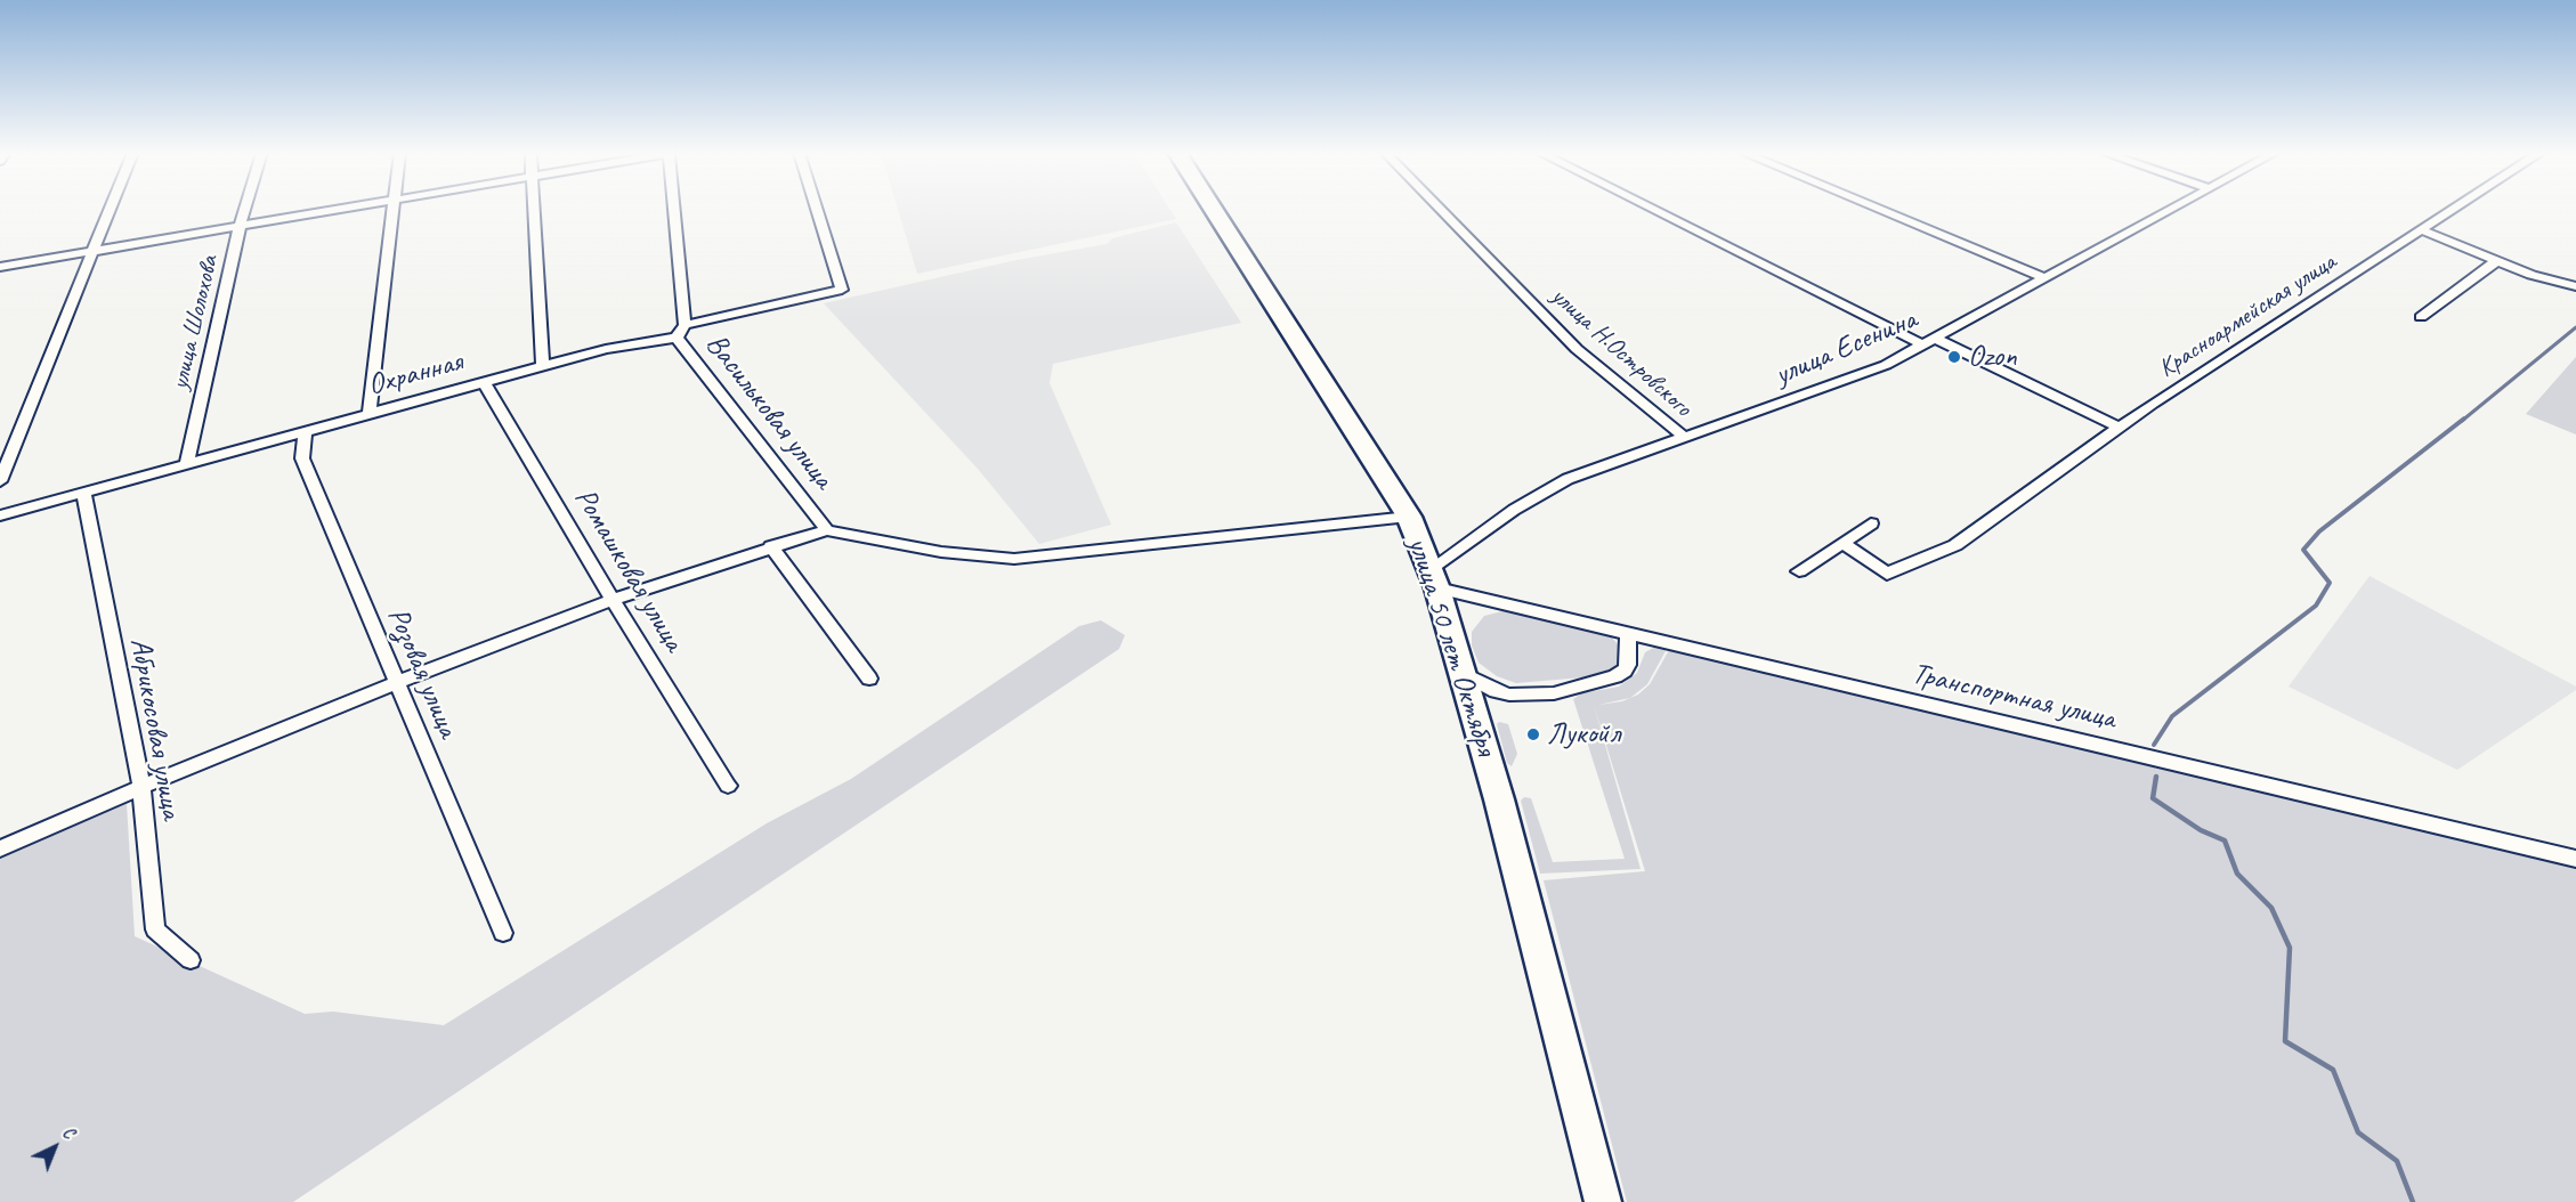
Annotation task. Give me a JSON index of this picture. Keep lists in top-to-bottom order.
{
  "streets": {
    "main road": ["улица 50 лет Октября"],
    "street": [
      "Красноармейская улица",
      "улица Шолохова",
      "улица Есенина",
      "улица Н.Островского",
      "Охранная",
      "Васильковая улица",
      "Ромашковая улица",
      "Розовая улица",
      "Транспортная улица",
      "Абрикосовая улица"
    ]
  },
  "crossings": [
    ["улица Шолохова", "Охранная"],
    ["улица Есенина", "улица Н.Островского"],
    ["улица Есенина", "улица 50 лет Октября"],
    ["улица Есенина", "Транспортная улица"],
    ["Охранная", "Васильковая улица"],
    ["Охранная", "Ромашковая улица"],
    ["Охранная", "Розовая улица"],
    ["Охранная", "Абрикосовая улица"],
    ["улица 50 лет Октября", "Транспортная улица"]
  ],
  "places": ["Ozon", "Лукойл"],
  "north": "top right"
}
